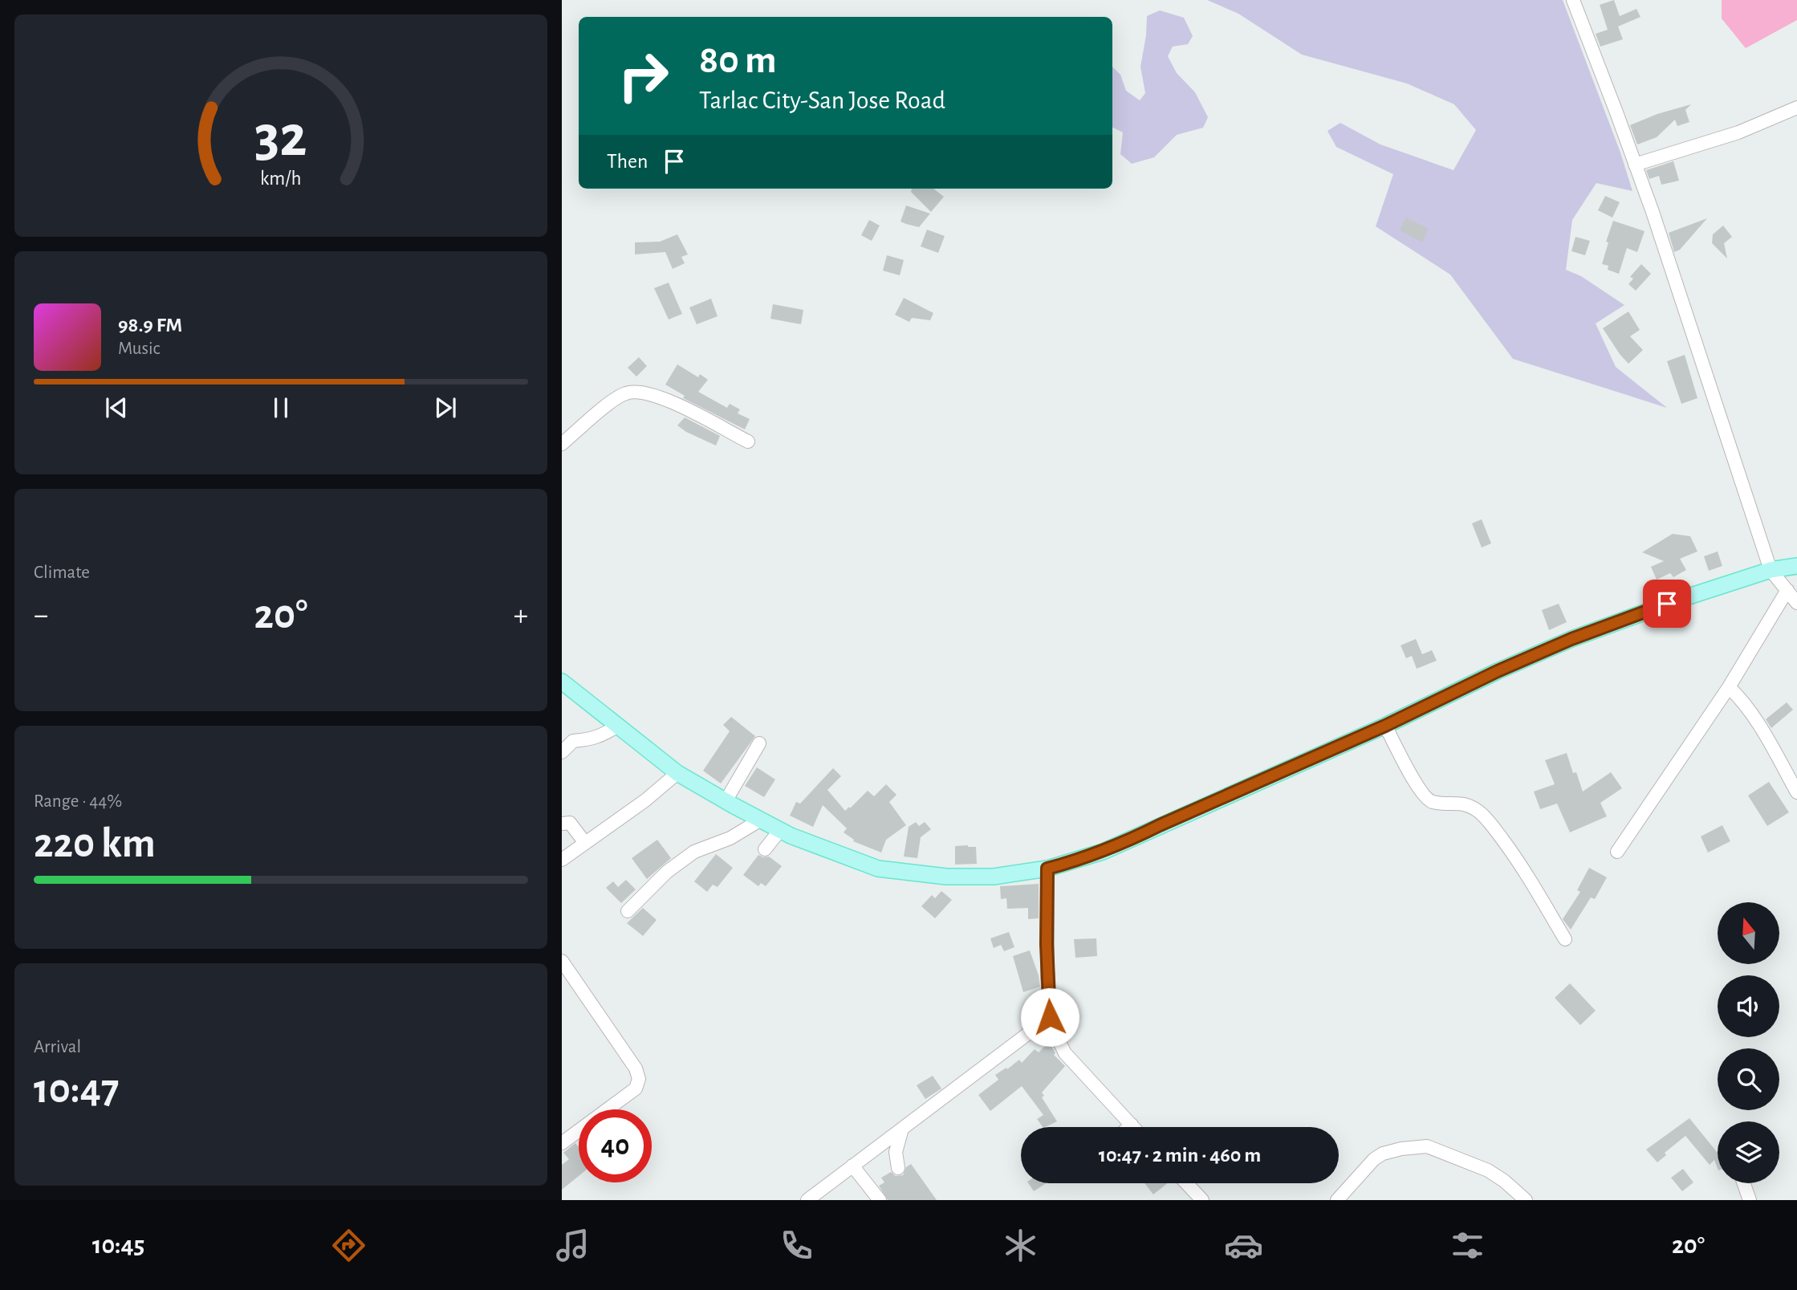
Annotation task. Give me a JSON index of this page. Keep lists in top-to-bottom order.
{
  "north": "top",
  "page": {
    "turn": ["80 m", "Tarlac City-San Jose Road"],
    "then": "Then",
    "song": ["98.9 FM", "Music"],
    "tile": [
      "Climate",
      ["Range · 44%", "220 km"],
      ["Arrival", "10:47"]
    ],
    "heat": ["−", "20°", "+"],
    "limit": "40",
    "trip": "10:47 · 2 min · 460 m",
    "tabs": ["10:45", "20°"],
    "gauge": ["32", "km/h"]
  }
}
